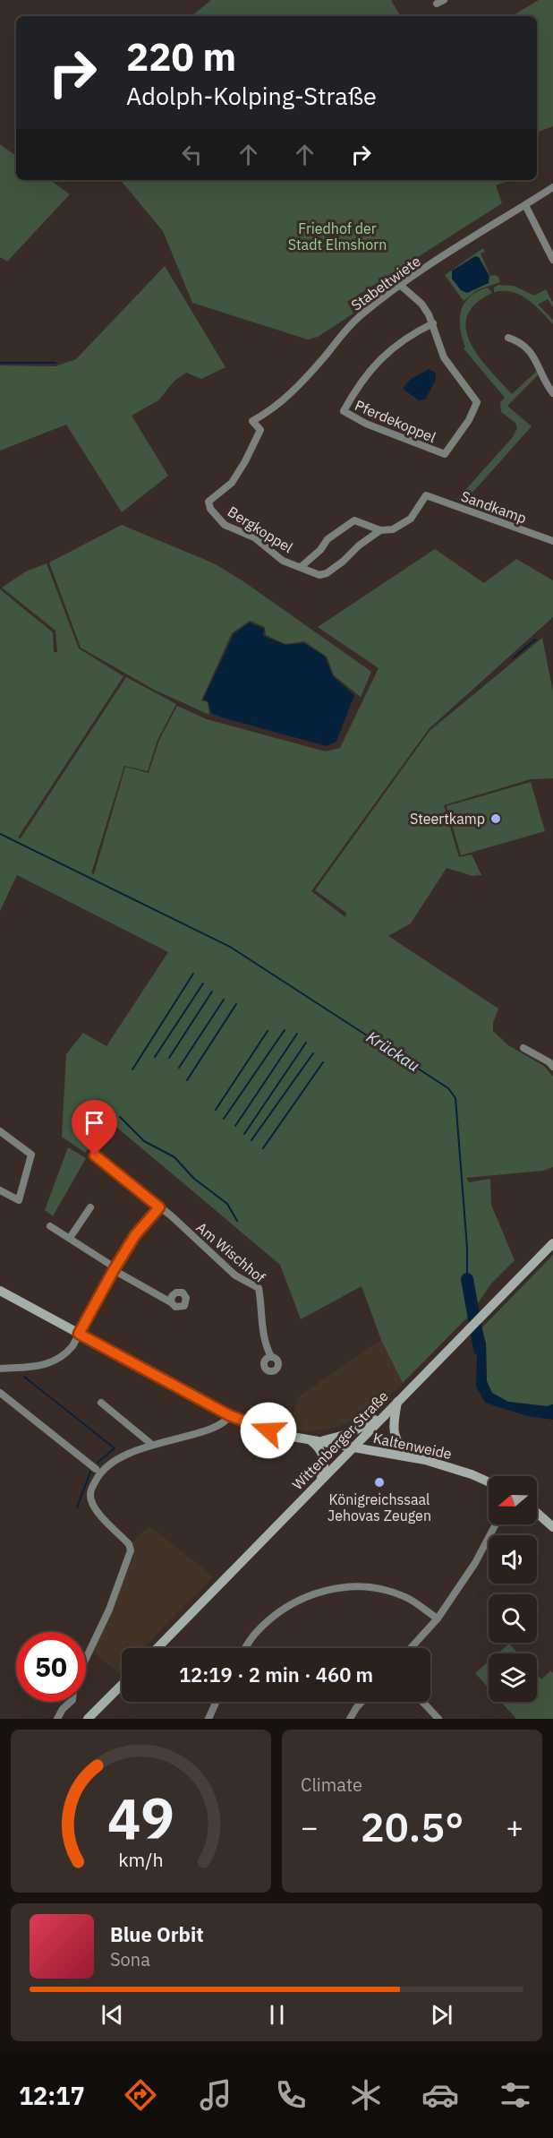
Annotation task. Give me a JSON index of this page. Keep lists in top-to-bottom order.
{
  "streets": {
    "main road": ["Wittenberger Straße", "Kaltenweide"],
    "street": [
      "Stabeltwiete",
      "Pferdekoppel",
      "Sandkamp",
      "Bergkoppel",
      "Am Wischhof"
    ]
  },
  "crossings": [
    ["Stabeltwiete", "Pferdekoppel"],
    ["Stabeltwiete", "Bergkoppel"],
    ["Sandkamp", "Bergkoppel"],
    ["Wittenberger Straße", "Kaltenweide"]
  ],
  "water": ["Krückau"],
  "parks": ["Friedhof der Stadt Elmshorn"],
  "places": ["Steertkamp", "Königreichssaal Jehovas Zeugen"],
  "north": "left",
  "page": {
    "turn": ["220 m", "Adolph-Kolping-Straße"],
    "limit": "50",
    "trip": "12:19 · 2 min · 460 m",
    "tile": "Climate",
    "heat": ["−", "20.5°", "+"],
    "song": ["Blue Orbit", "Sona"],
    "tabs": "12:17",
    "gauge": ["49", "km/h"]
  }
}
